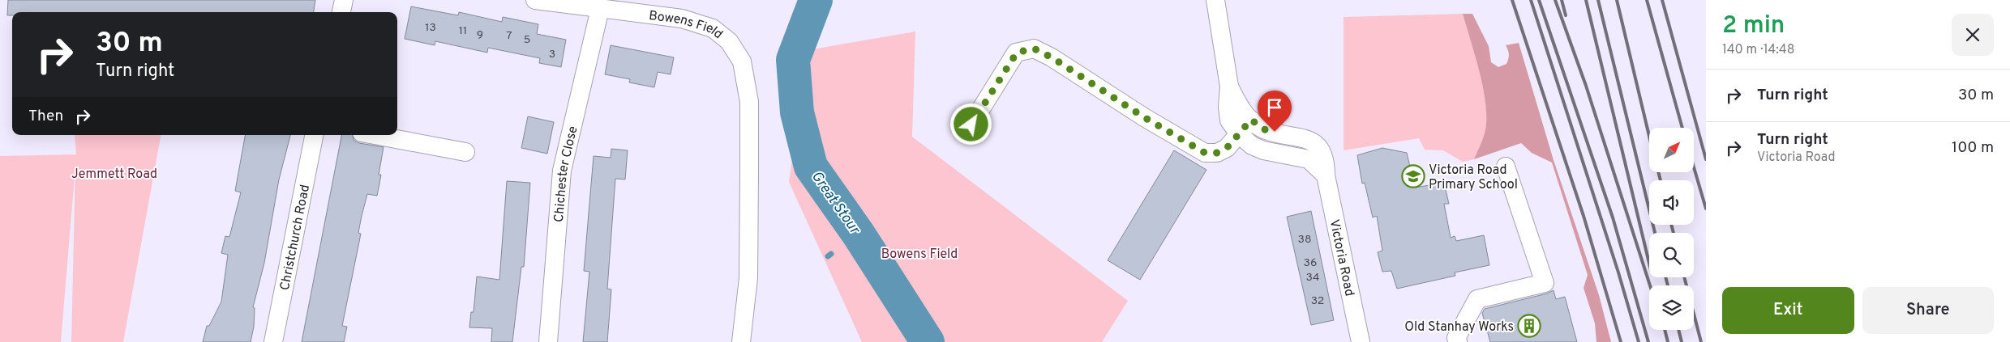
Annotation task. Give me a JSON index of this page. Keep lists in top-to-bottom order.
{
  "streets": {
    "street": [
      "Bowens Field",
      "Chichester Close",
      "Christchurch Road",
      "Victoria Road"
    ]
  },
  "crossings": [
    ["Bowens Field", "Chichester Close"]
  ],
  "water": ["Great Stour"],
  "parks": ["Jemmett Road", "Bowens Field"],
  "places": {
    "school or university": ["Victoria Road Primary School"],
    "building": ["Old Stanhay Works"]
  },
  "house_numbers": [
    "13",
    "11",
    "9",
    "7",
    "5",
    "3",
    "38",
    "36",
    "34",
    "32"
  ],
  "north": "top right",
  "page": {
    "heading": ["2 min", "140 m · 14:48"],
    "turn": ["30 m", "Turn right"],
    "list": [
      {
        "name": "Turn right",
        "value": "30 m"
      },
      {
        "name": "Turn right",
        "note": "Victoria Road",
        "value": "100 m"
      }
    ],
    "then": "Then",
    "buttons": ["Exit", "Share"]
  }
}
